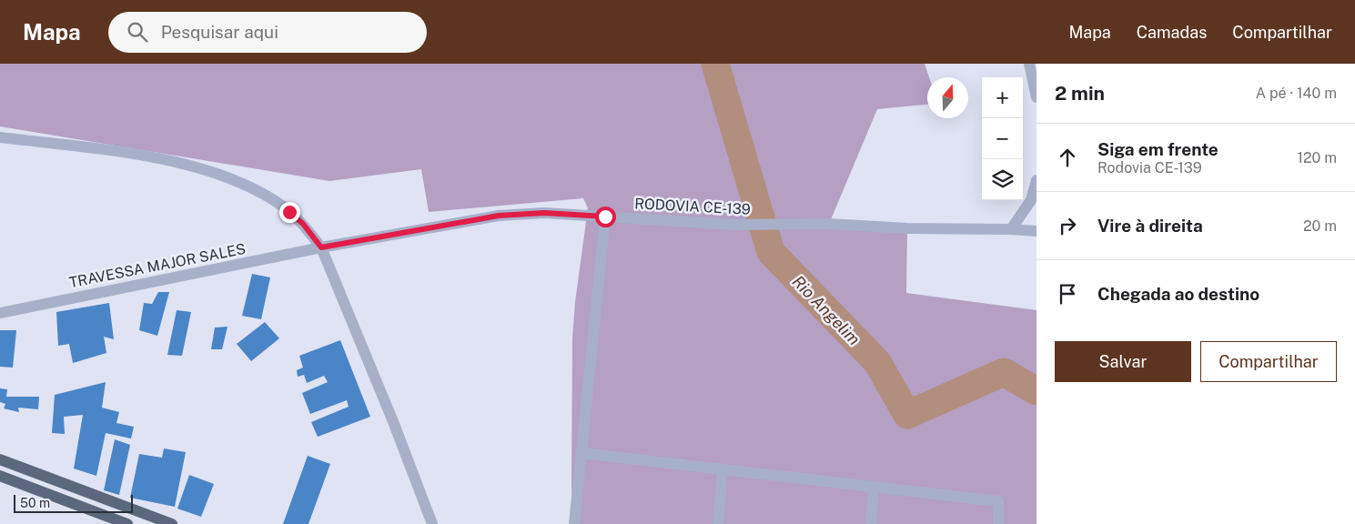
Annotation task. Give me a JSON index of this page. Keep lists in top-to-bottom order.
{
  "streets": {
    "street": ["RODOVIA CE-139", "TRAVESSA MAJOR SALES"]
  },
  "crossings": [
    ["RODOVIA CE-139", "TRAVESSA MAJOR SALES"]
  ],
  "water": ["Rio Angelim"],
  "scale_bar": "50 m",
  "north": "top",
  "page": {
    "header": "Mapa",
    "search": "Pesquisar aqui",
    "nav": ["Mapa", "Camadas", "Compartilhar"],
    "heading": ["2 min", "A pé · 140 m"],
    "map_buttons": ["+", "−"],
    "list": [
      ["Siga em frente", "Rodovia CE-139", "120 m"],
      ["Vire à direita", "20 m"],
      "Chegada ao destino"
    ],
    "buttons": ["Salvar", "Compartilhar"],
    "scale": "50 m"
  }
}
